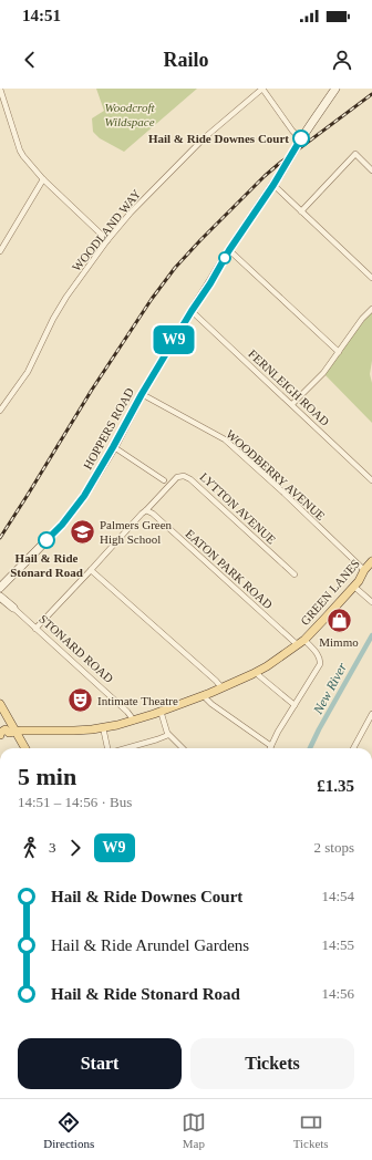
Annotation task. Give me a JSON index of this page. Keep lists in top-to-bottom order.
{
  "streets": {
    "main road": ["GREEN LANES"],
    "street": [
      "WOODLAND WAY",
      "FERNLEIGH ROAD",
      "HOPPERS ROAD",
      "WOODBERRY AVENUE",
      "LYTTON AVENUE",
      "EATON PARK ROAD",
      "STONARD ROAD"
    ]
  },
  "crossings": [
    ["FERNLEIGH ROAD", "HOPPERS ROAD"],
    ["HOPPERS ROAD", "WOODBERRY AVENUE"],
    ["WOODBERRY AVENUE", "GREEN LANES"],
    ["LYTTON AVENUE", "EATON PARK ROAD"],
    ["LYTTON AVENUE", "STONARD ROAD"],
    ["EATON PARK ROAD", "GREEN LANES"],
    ["GREEN LANES", "STONARD ROAD"]
  ],
  "water": ["New River"],
  "parks": ["Woodcroft Wildspace"],
  "places": {
    "other": ["Hail & Ride Downes Court", "Hail & Ride Stonard Road"],
    "school or university": ["Palmers Green High School"],
    "shop": ["Mimmo"],
    "theatre": ["Intimate Theatre"]
  },
  "lines": ["bus line W9"],
  "page": {
    "status": "14:51",
    "header": "Railo",
    "on_map": "W9",
    "heading": ["5 min", "14:51 – 14:56 · Bus", "£1.35"],
    "legs": ["3", "W9", "2 stops"],
    "list": [
      {
        "name": "Hail & Ride Downes Court",
        "value": "14:54"
      },
      {
        "name": "Hail & Ride Arundel Gardens",
        "value": "14:55"
      },
      {
        "name": "Hail & Ride Stonard Road",
        "value": "14:56"
      }
    ],
    "buttons": ["Start", "Tickets"],
    "tabs": ["Directions", "Map", "Tickets"]
  }
}
